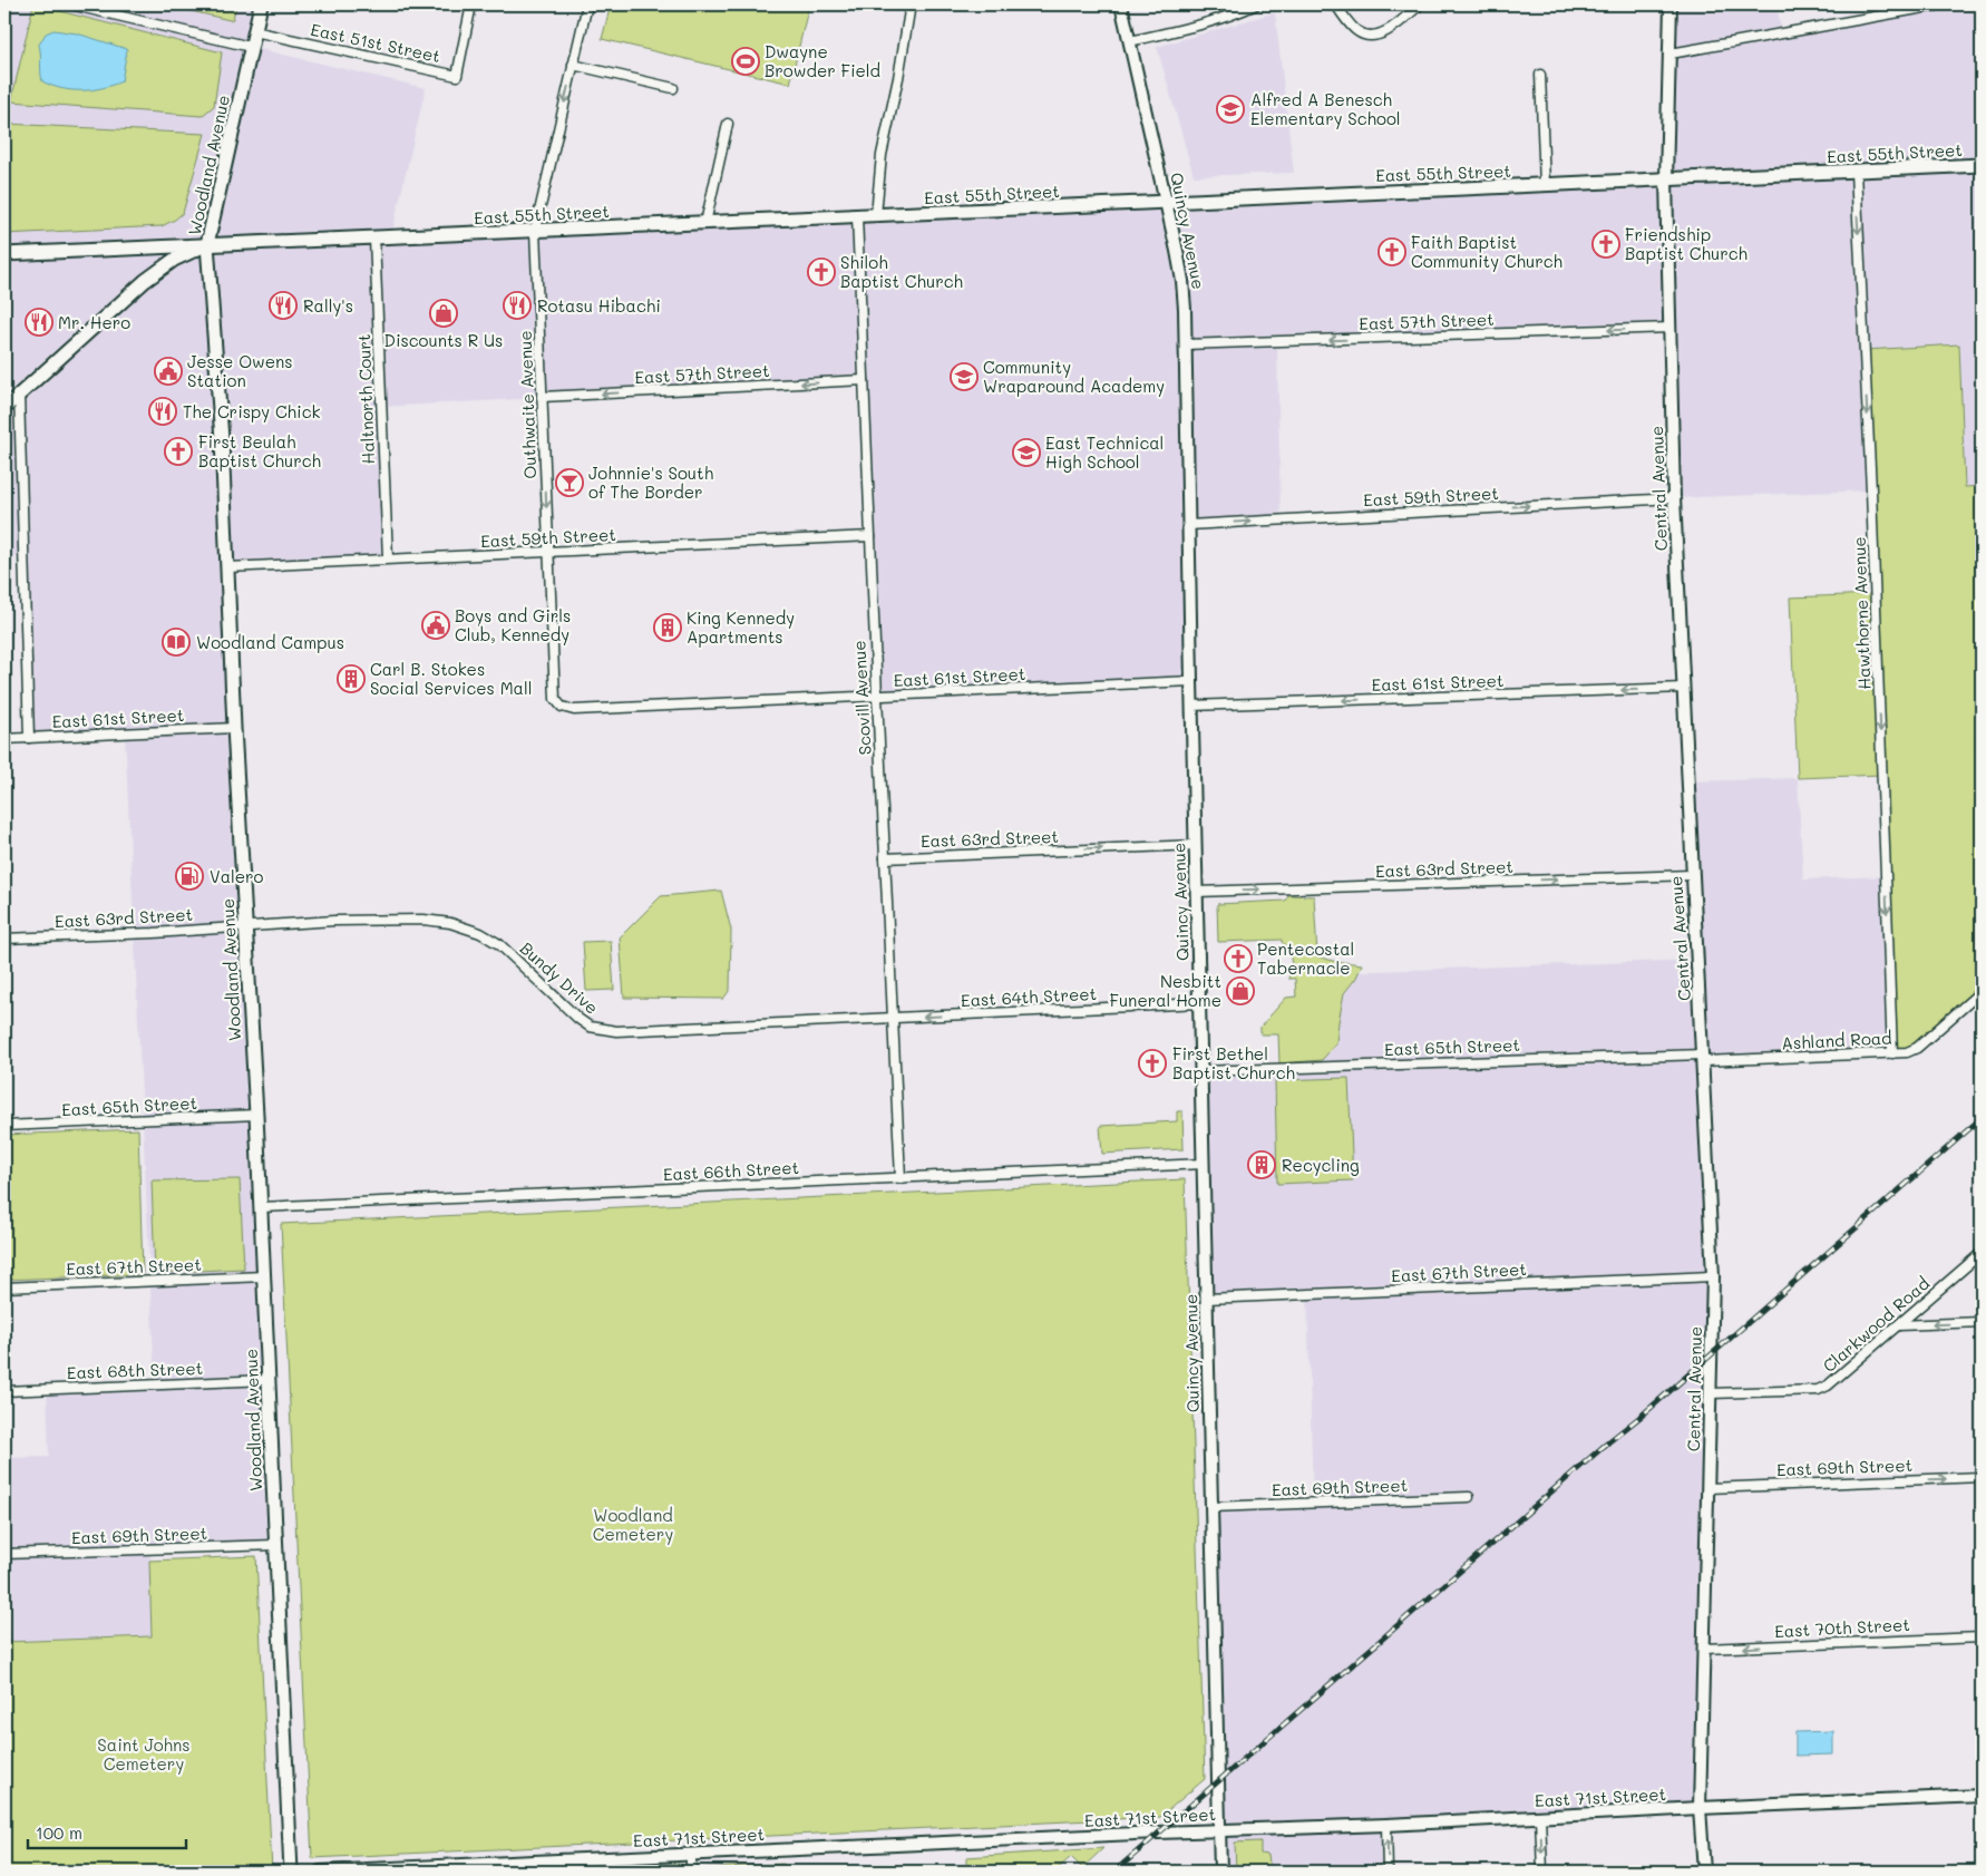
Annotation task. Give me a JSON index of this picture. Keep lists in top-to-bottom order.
{
  "streets": {
    "main road": ["East 55th Street", "Woodland Avenue"],
    "street": [
      "East 51st Street",
      "Quincy Avenue",
      "East 57th Street",
      "Haltnorth Court",
      "Outhwaite Avenue",
      "Central Avenue",
      "East 59th Street",
      "Hawthorne Avenue",
      "East 61st Street",
      "Scovill Avenue",
      "East 63rd Street",
      "Bundy Drive",
      "East 64th Street",
      "Ashland Road",
      "East 65th Street",
      "East 66th Street",
      "East 67th Street",
      "Clarkwood Road",
      "East 68th Street",
      "East 69th Street",
      "East 70th Street",
      "East 71st Street"
    ]
  },
  "crossings": [
    ["East 51st Street", "Woodland Avenue"],
    ["East 55th Street", "Woodland Avenue"],
    ["East 55th Street", "Quincy Avenue"],
    ["East 55th Street", "Haltnorth Court"],
    ["East 55th Street", "Outhwaite Avenue"],
    ["East 55th Street", "Central Avenue"],
    ["East 55th Street", "Hawthorne Avenue"],
    ["East 55th Street", "Scovill Avenue"],
    ["Woodland Avenue", "East 59th Street"],
    ["Woodland Avenue", "East 61st Street"],
    ["Woodland Avenue", "East 63rd Street"],
    ["Woodland Avenue", "Bundy Drive"],
    ["Woodland Avenue", "East 65th Street"],
    ["Woodland Avenue", "East 66th Street"],
    ["Woodland Avenue", "East 67th Street"],
    ["Woodland Avenue", "East 68th Street"],
    ["Woodland Avenue", "East 69th Street"],
    ["Quincy Avenue", "East 57th Street"],
    ["Quincy Avenue", "East 59th Street"],
    ["Quincy Avenue", "East 61st Street"],
    ["Quincy Avenue", "East 63rd Street"],
    ["Quincy Avenue", "East 64th Street"],
    ["Quincy Avenue", "East 65th Street"],
    ["Quincy Avenue", "East 66th Street"],
    ["Quincy Avenue", "East 67th Street"],
    ["Quincy Avenue", "East 69th Street"],
    ["Quincy Avenue", "East 71st Street"],
    ["East 57th Street", "Outhwaite Avenue"],
    ["East 57th Street", "Central Avenue"],
    ["East 57th Street", "Scovill Avenue"],
    ["Haltnorth Court", "East 59th Street"],
    ["Outhwaite Avenue", "East 59th Street"],
    ["Outhwaite Avenue", "East 61st Street"],
    ["Central Avenue", "East 59th Street"],
    ["Central Avenue", "East 61st Street"],
    ["Central Avenue", "East 63rd Street"],
    ["Central Avenue", "Ashland Road"],
    ["Central Avenue", "East 65th Street"],
    ["Central Avenue", "East 67th Street"],
    ["Central Avenue", "Clarkwood Road"],
    ["Central Avenue", "East 69th Street"],
    ["Central Avenue", "East 70th Street"],
    ["Central Avenue", "East 71st Street"],
    ["East 59th Street", "Scovill Avenue"],
    ["Hawthorne Avenue", "Ashland Road"],
    ["East 61st Street", "Scovill Avenue"],
    ["Scovill Avenue", "East 63rd Street"],
    ["Scovill Avenue", "Bundy Drive"],
    ["Scovill Avenue", "East 64th Street"],
    ["Scovill Avenue", "East 66th Street"],
    ["East 63rd Street", "Bundy Drive"],
    ["Bundy Drive", "East 64th Street"],
    ["Ashland Road", "East 65th Street"]
  ],
  "one_way": [
    "East 57th Street",
    "Outhwaite Avenue",
    "East 59th Street",
    "Hawthorne Avenue",
    "East 61st Street",
    "East 63rd Street",
    "East 64th Street",
    "East 70th Street"
  ],
  "parks": ["Woodland Cemetery", "Saint Johns Cemetery"],
  "places": {
    "sports": ["Dwayne Browder Field"],
    "school or university": ["Alfred A Benesch Elementary School", "Community Wraparound Academy", "East Technical High School"],
    "church": [
      "Friendship Baptist Church",
      "Faith Baptist Community Church",
      "Shiloh Baptist Church",
      "First Beulah Baptist Church",
      "Pentecostal Tabernacle",
      "First Bethel Baptist Church"
    ],
    "restaurant": [
      "Rally's",
      "Rotasu Hibachi",
      "Mr. Hero",
      "The Crispy Chick"
    ],
    "shop": ["Discounts R Us", "Nesbitt Funeral Home"],
    "public building": ["Jesse Owens Station", "Boys and Girls Club, Kennedy"],
    "bar": ["Johnnie's South of The Border"],
    "building": ["King Kennedy Apartments", "Carl B. Stokes Social Services Mall", "Recycling"],
    "library": ["Woodland Campus"],
    "fuel station": ["Valero"]
  },
  "scale_bar": "100 m"
}
